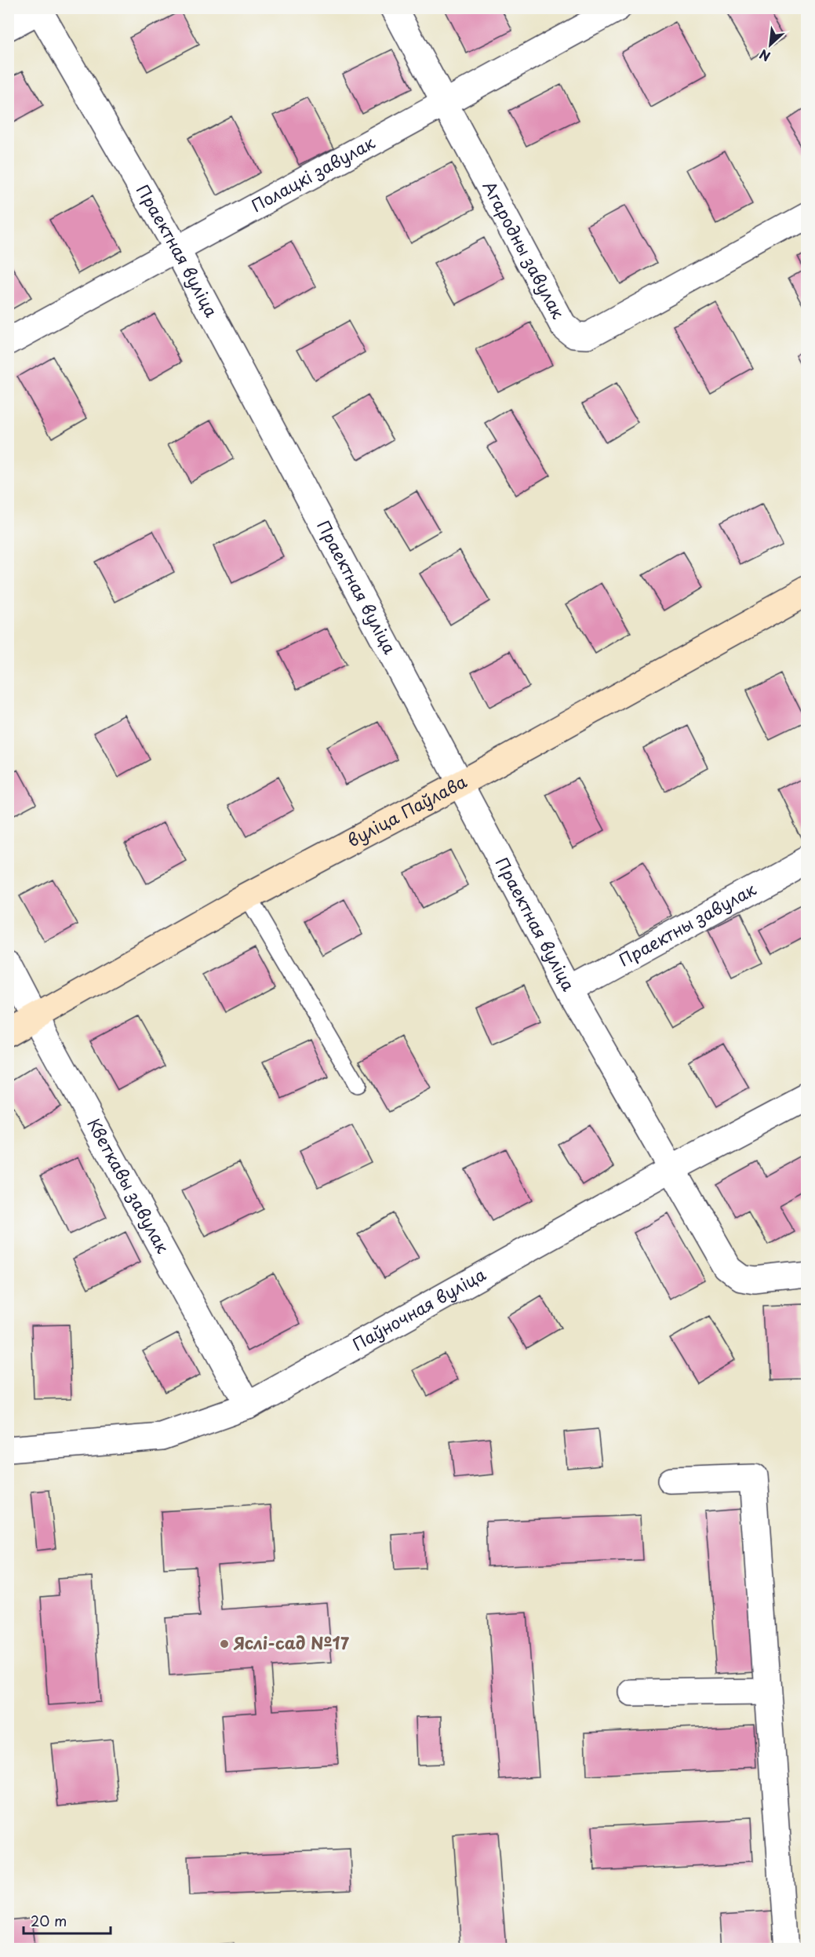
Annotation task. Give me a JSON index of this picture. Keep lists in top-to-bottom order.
{
  "streets": {
    "street": [
      "Полацкі завулак",
      "Агародны завулак",
      "Праектная вуліца",
      "вуліца Паўлава",
      "Праектны завулак",
      "Кветкавы завулак",
      "Паўночная вуліца"
    ]
  },
  "crossings": [
    ["Полацкі завулак", "Агародны завулак"],
    ["Полацкі завулак", "Праектная вуліца"],
    ["Праектная вуліца", "вуліца Паўлава"],
    ["Праектная вуліца", "Праектны завулак"],
    ["Праектная вуліца", "Паўночная вуліца"],
    ["вуліца Паўлава", "Кветкавы завулак"],
    ["Кветкавы завулак", "Паўночная вуліца"]
  ],
  "places": ["Яслі-сад №17"],
  "scale_bar": "20 m",
  "north": "bottom left"
}
